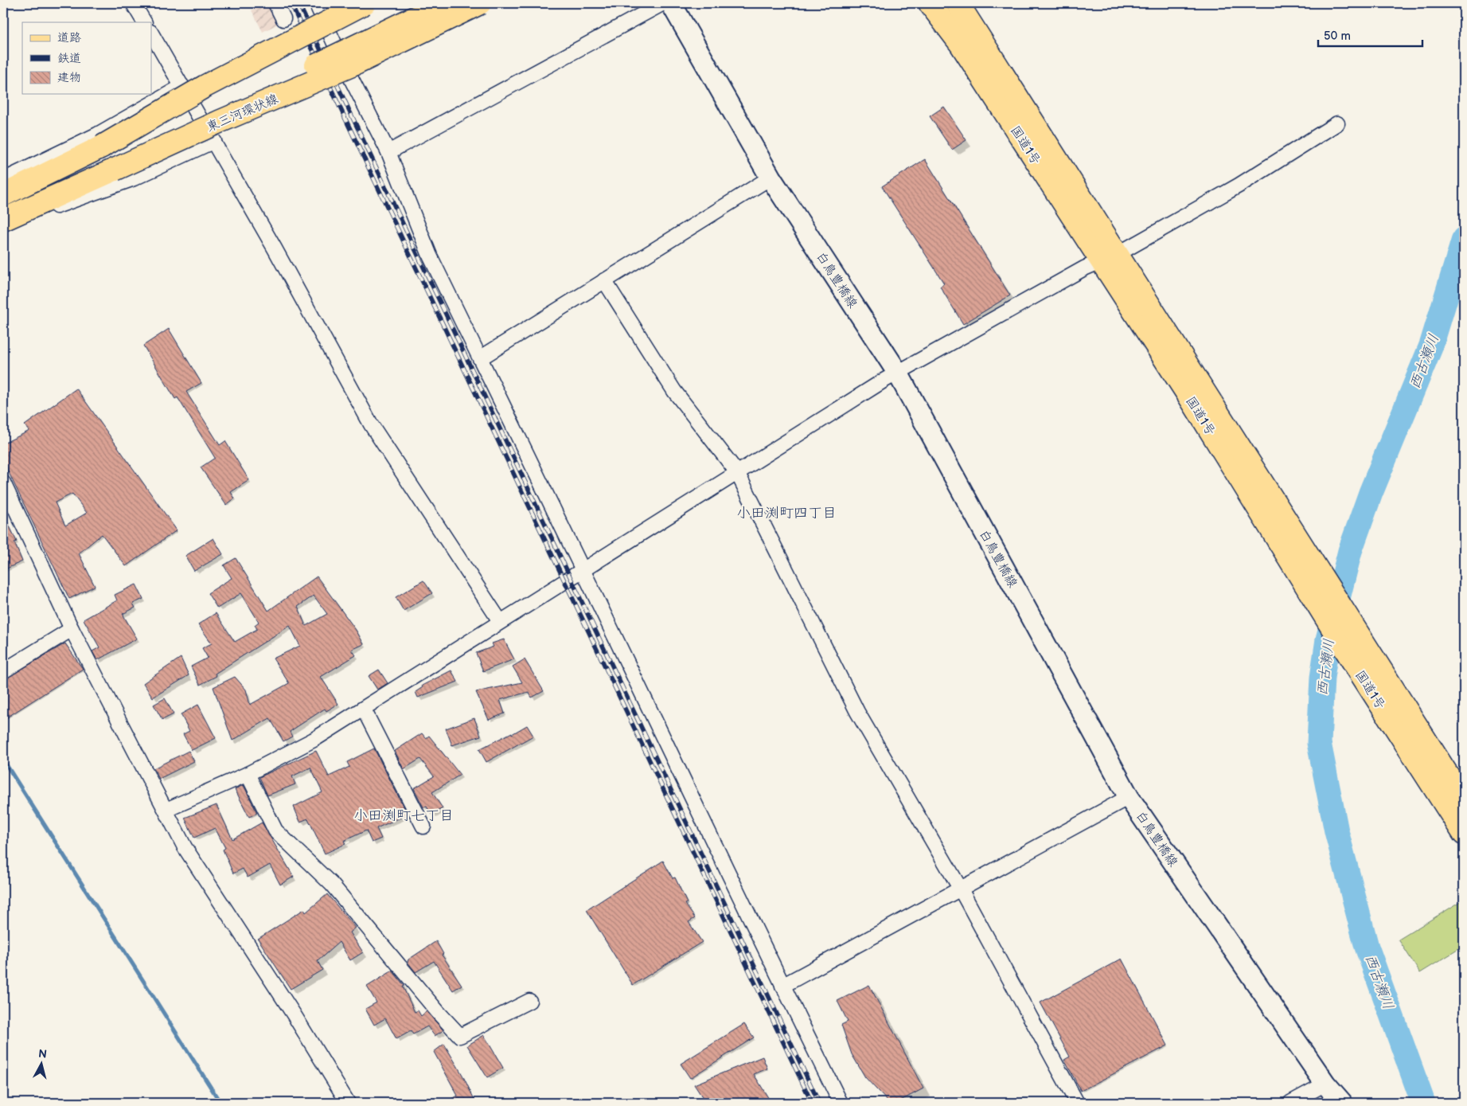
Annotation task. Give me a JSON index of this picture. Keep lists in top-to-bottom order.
{
  "streets": {
    "main road": ["東三河環状線", "国道1号", "白鳥豊橋線"]
  },
  "districts": ["小田渕町四丁目", "小田渕町七丁目"],
  "water": ["西古瀬川"],
  "legend": ["道路", "鉄道", "建物"],
  "scale_bar": "50 m",
  "north": "top"
}
